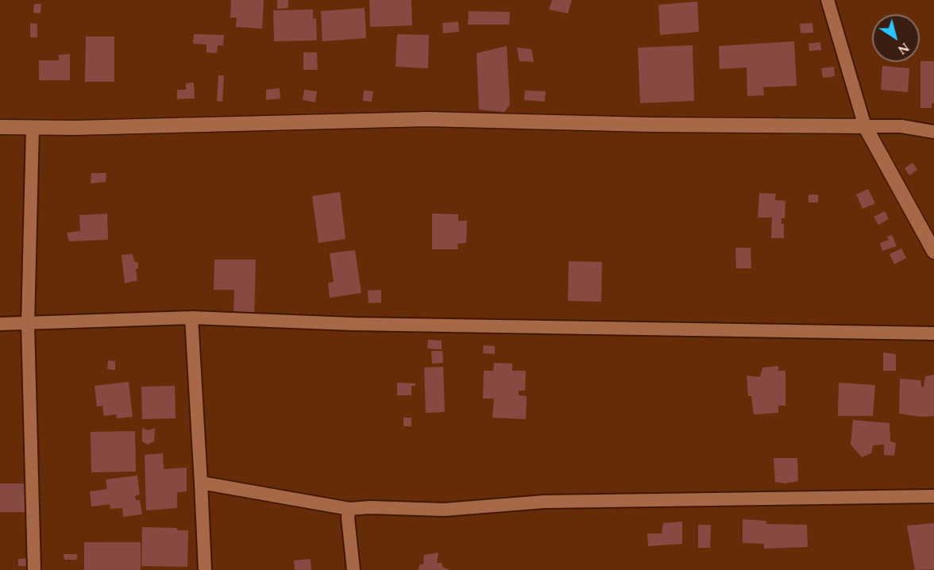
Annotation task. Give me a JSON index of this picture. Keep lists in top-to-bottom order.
{
  "north": "bottom right"
}
